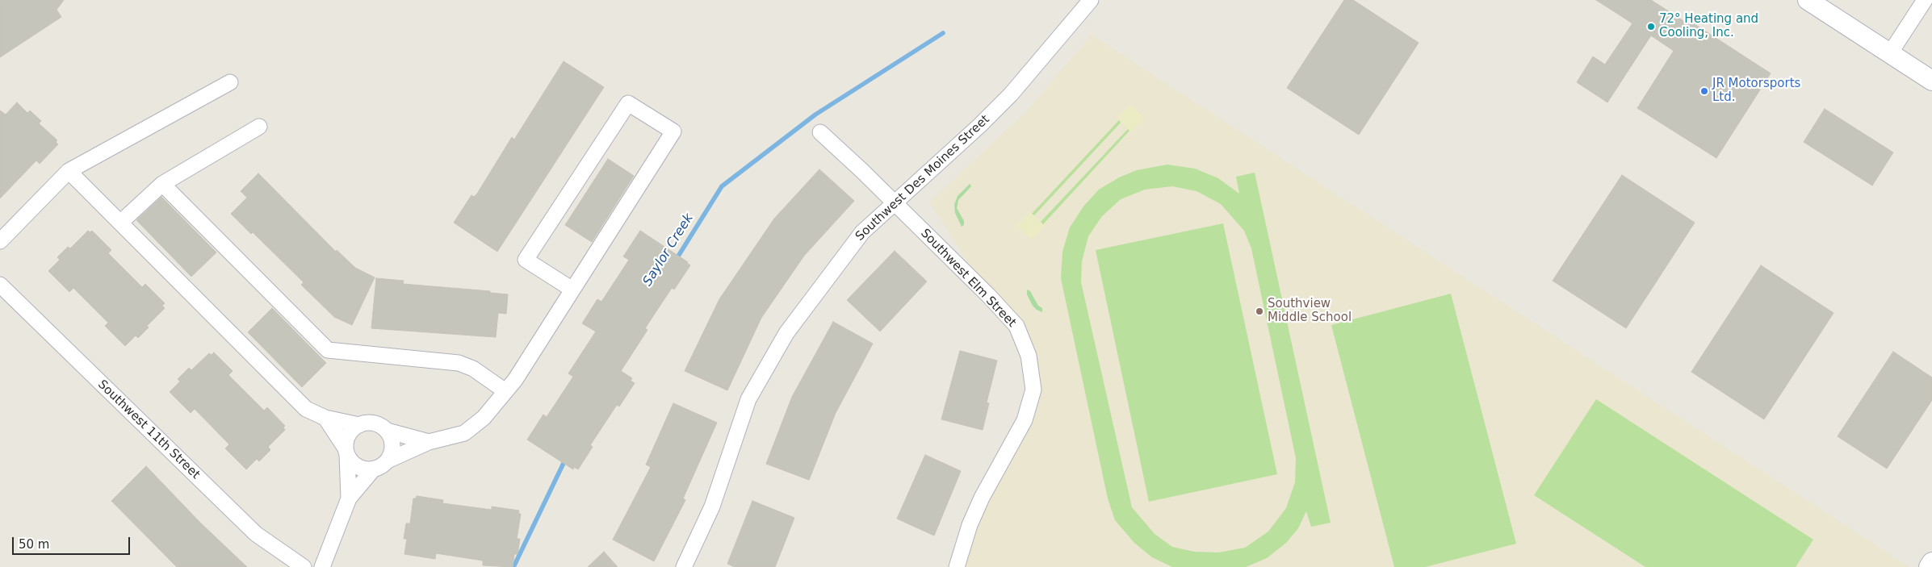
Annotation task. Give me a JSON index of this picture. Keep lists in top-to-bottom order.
{
  "streets": {
    "street": ["Southwest Des Moines Street", "Southwest Elm Street", "Southwest 11th Street"]
  },
  "crossings": [
    ["Southwest Des Moines Street", "Southwest Elm Street"]
  ],
  "water": ["Saylor Creek"],
  "places": ["72° Heating and Cooling, Inc.", "JR Motorsports Ltd.", "Southview Middle School"],
  "scale_bar": "50 m"
}
